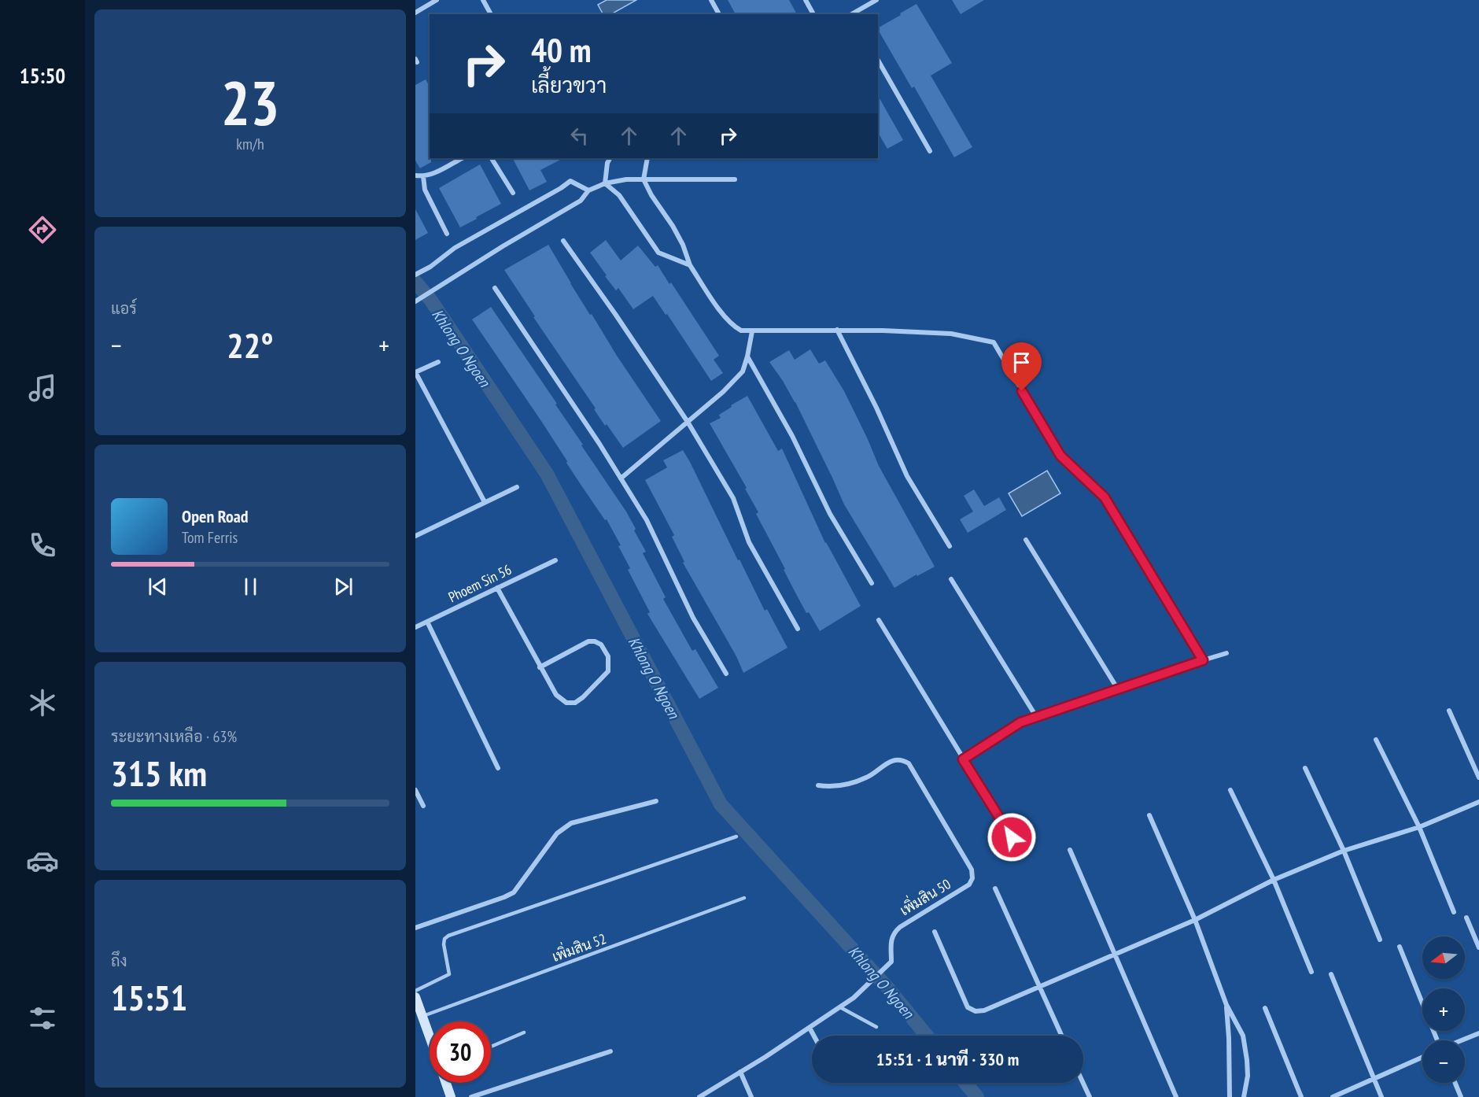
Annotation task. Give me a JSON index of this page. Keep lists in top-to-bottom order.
{
  "streets": {
    "street": ["Phoem Sin 56", "เพิ่มสิน 50"],
    "lane": ["เพิ่มสิน 52"]
  },
  "water": ["Khlong O Ngoen"],
  "north": "left",
  "page": {
    "tabs": "15:50",
    "tile": [
      ["23", "km/h"],
      "แอร์",
      ["ระยะทางเหลือ · 63%", "315 km"],
      ["ถึง", "15:51"]
    ],
    "turn": ["40 m", "เลี้ยวขวา"],
    "heat": ["−", "22°", "+"],
    "song": ["Open Road", "Tom Ferris"],
    "map_buttons": ["+", "−"],
    "limit": "30",
    "trip": "15:51 · 1 นาที · 330 m"
  }
}
